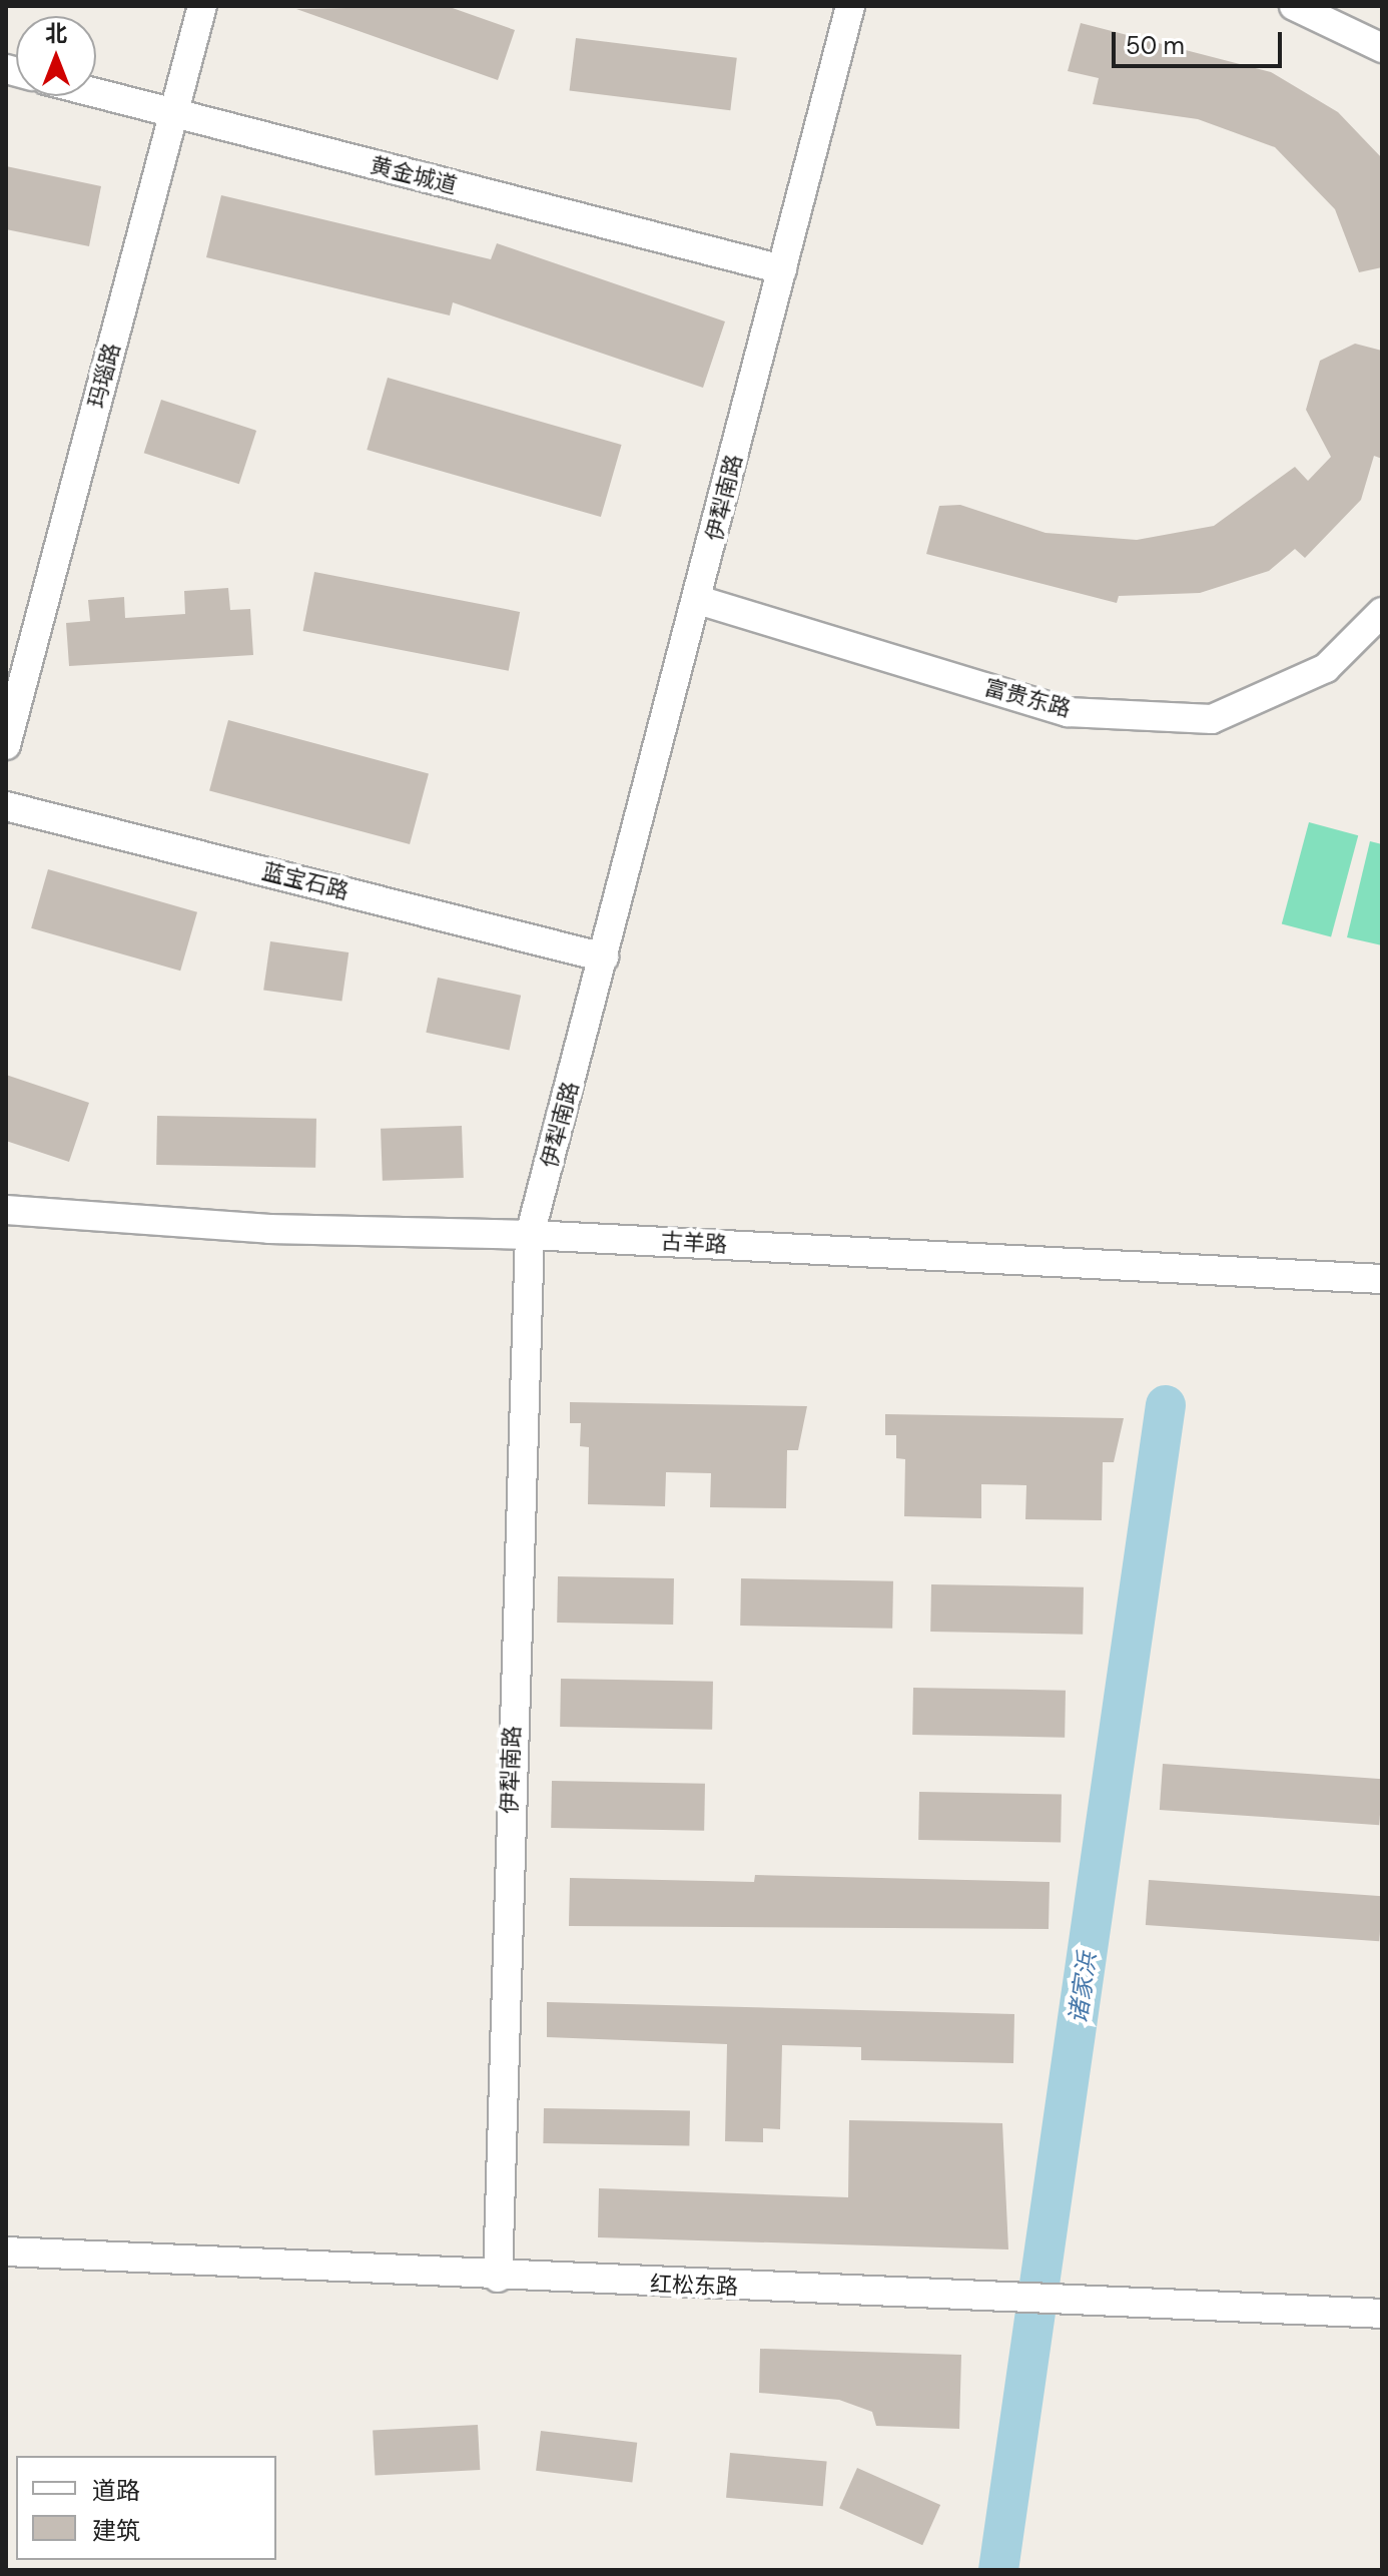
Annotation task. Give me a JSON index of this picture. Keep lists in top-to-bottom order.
{
  "streets": {
    "street": [
      "黄金城道",
      "玛瑙路",
      "伊犁南路",
      "富贵东路",
      "蓝宝石路",
      "古羊路",
      "红松东路"
    ]
  },
  "crossings": [
    ["黄金城道", "玛瑙路"],
    ["黄金城道", "伊犁南路"],
    ["伊犁南路", "富贵东路"],
    ["伊犁南路", "蓝宝石路"],
    ["伊犁南路", "古羊路"],
    ["伊犁南路", "红松东路"]
  ],
  "water": ["诸家浜"],
  "legend": ["道路", "建筑"],
  "scale_bar": "50 m",
  "north": "top"
}
